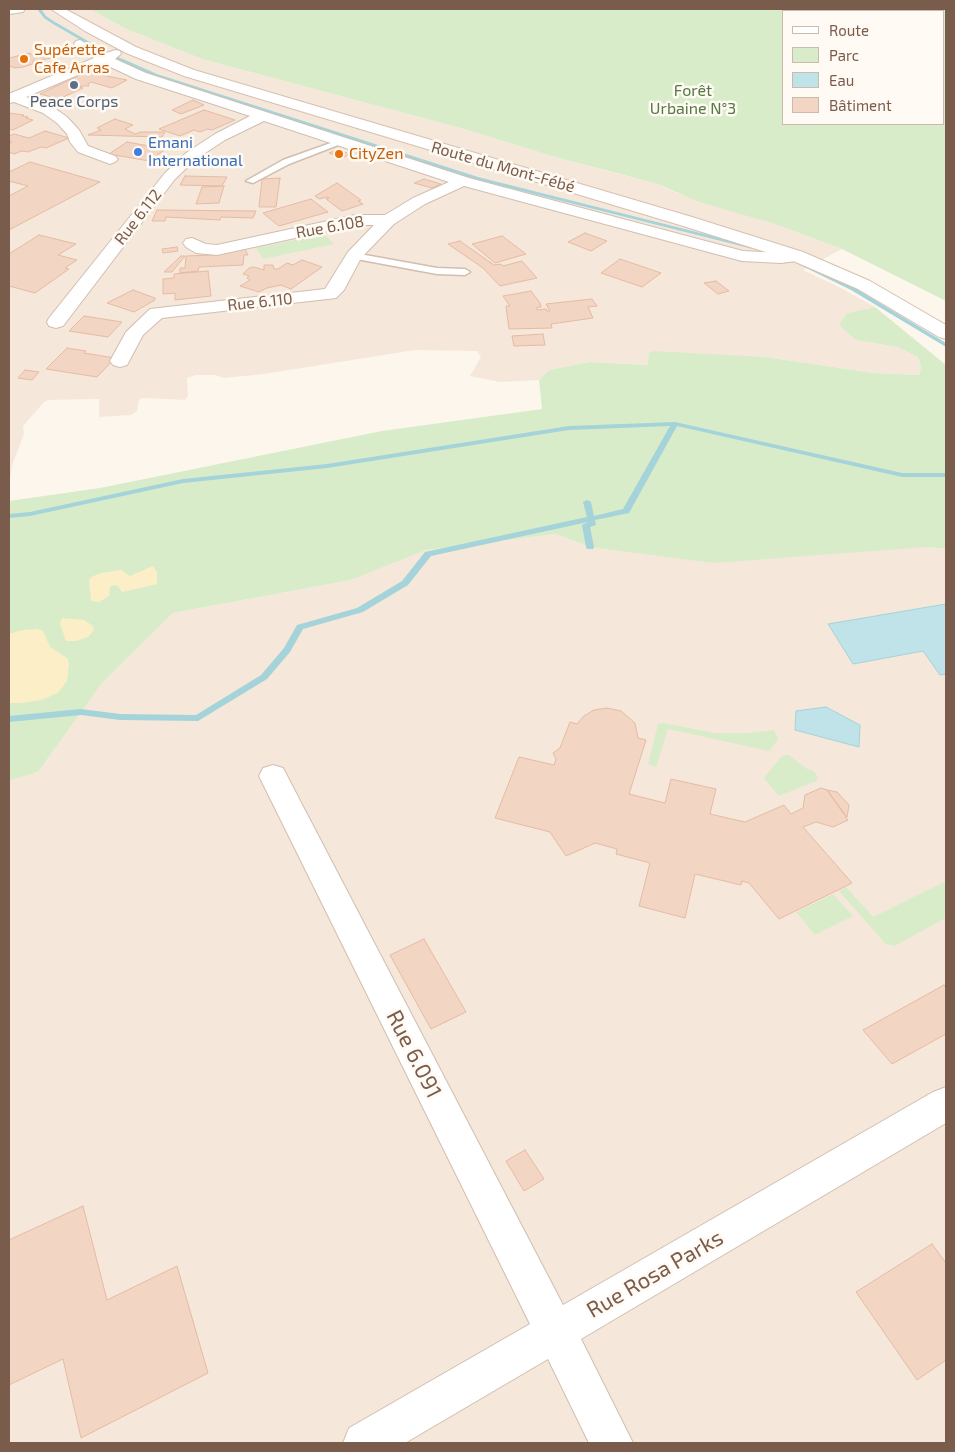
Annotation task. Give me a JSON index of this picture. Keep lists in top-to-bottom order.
{
  "streets": {
    "street": [
      "Route du Mont-Fébé",
      "Rue 6.112",
      "Rue 6.108",
      "Rue 6.110",
      "Rue 6.091",
      "Rue Rosa Parks"
    ]
  },
  "crossings": [
    ["Rue 6.108", "Rue 6.110"],
    ["Rue 6.091", "Rue Rosa Parks"]
  ],
  "parks": ["Forêt Urbaine N°3"],
  "places": [
    "Supérette Cafe Arras",
    "Peace Corps",
    "Emani International",
    "CityZen"
  ],
  "legend": [
    "Route",
    "Parc",
    "Eau",
    "Bâtiment"
  ]
}
